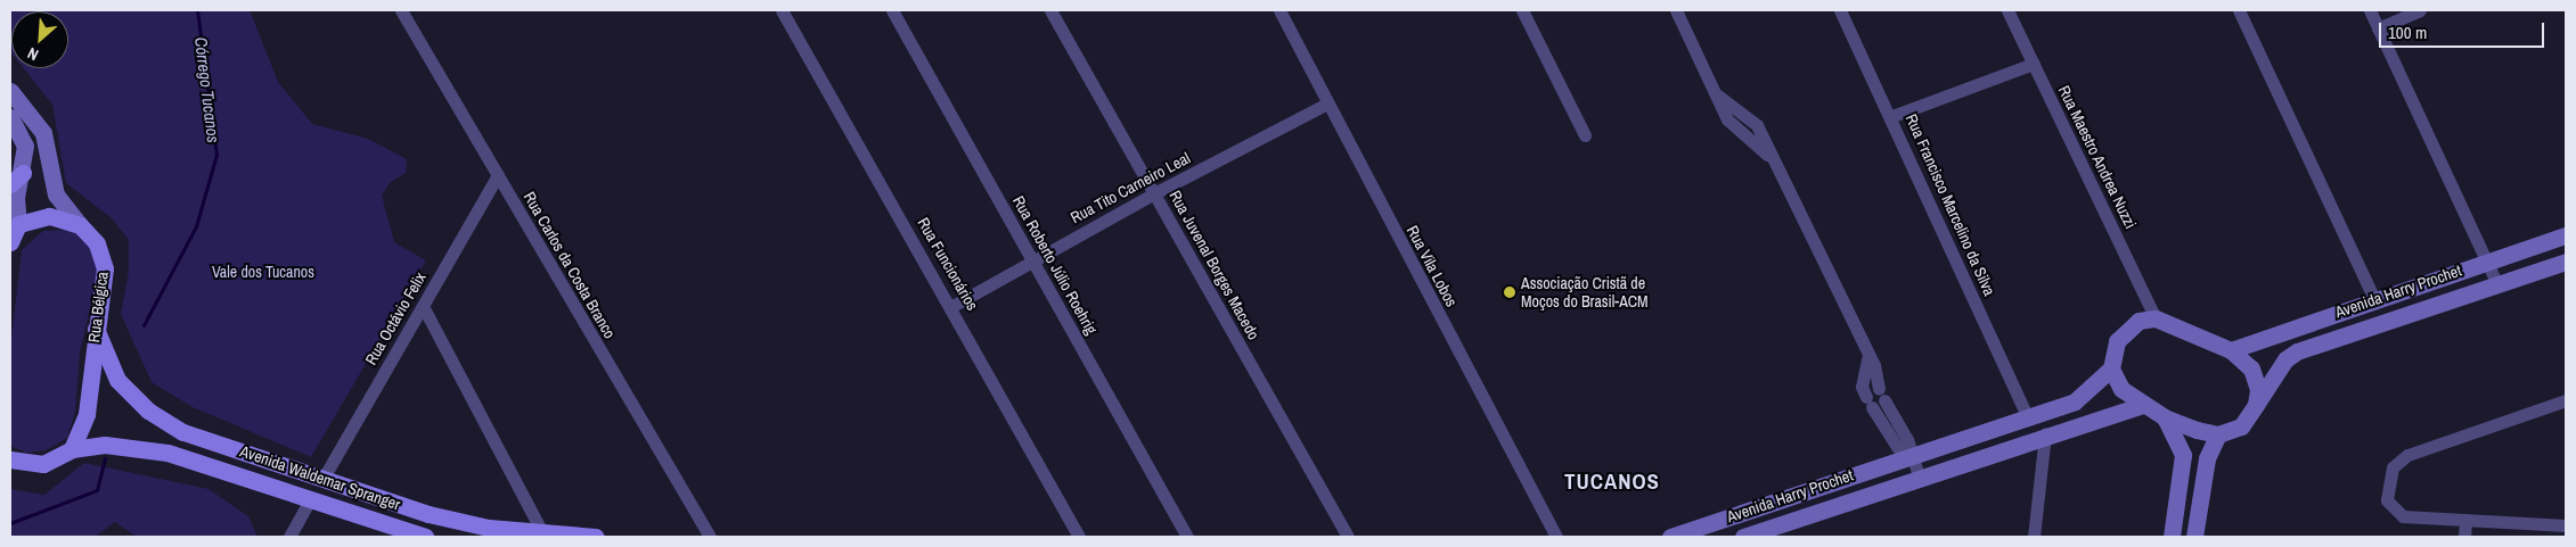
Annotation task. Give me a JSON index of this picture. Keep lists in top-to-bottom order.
{
  "streets": {
    "main road": ["Rua Bélgica", "Avenida Waldemar Spranger"],
    "street": [
      "Rua Maestro Andrea Nuzzi",
      "Rua Tito Carneiro Leal",
      "Rua Francisco Marcelino da Silva",
      "Rua Funcionários",
      "Rua Carlos da Costa Branco",
      "Rua Roberto Júlio Roehrig",
      "Rua Juvenal Borges Macedo",
      "Rua Vila Lobos",
      "Avenida Harry Prochet",
      "Rua Octávio Felix"
    ]
  },
  "crossings": [
    ["Rua Maestro Andrea Nuzzi", "Avenida Harry Prochet"],
    ["Rua Tito Carneiro Leal", "Rua Funcionários"],
    ["Rua Tito Carneiro Leal", "Rua Roberto Júlio Roehrig"],
    ["Rua Tito Carneiro Leal", "Rua Juvenal Borges Macedo"],
    ["Rua Tito Carneiro Leal", "Rua Vila Lobos"],
    ["Rua Francisco Marcelino da Silva", "Avenida Harry Prochet"],
    ["Rua Carlos da Costa Branco", "Rua Octávio Felix"],
    ["Rua Bélgica", "Avenida Waldemar Spranger"],
    ["Rua Octávio Felix", "Avenida Waldemar Spranger"]
  ],
  "districts": ["TUCANOS"],
  "water": ["Córrego Tucanos"],
  "parks": ["Vale dos Tucanos"],
  "places": ["Associação Cristã de Moços do Brasil-ACM"],
  "scale_bar": "100 m",
  "north": "bottom left"
}
